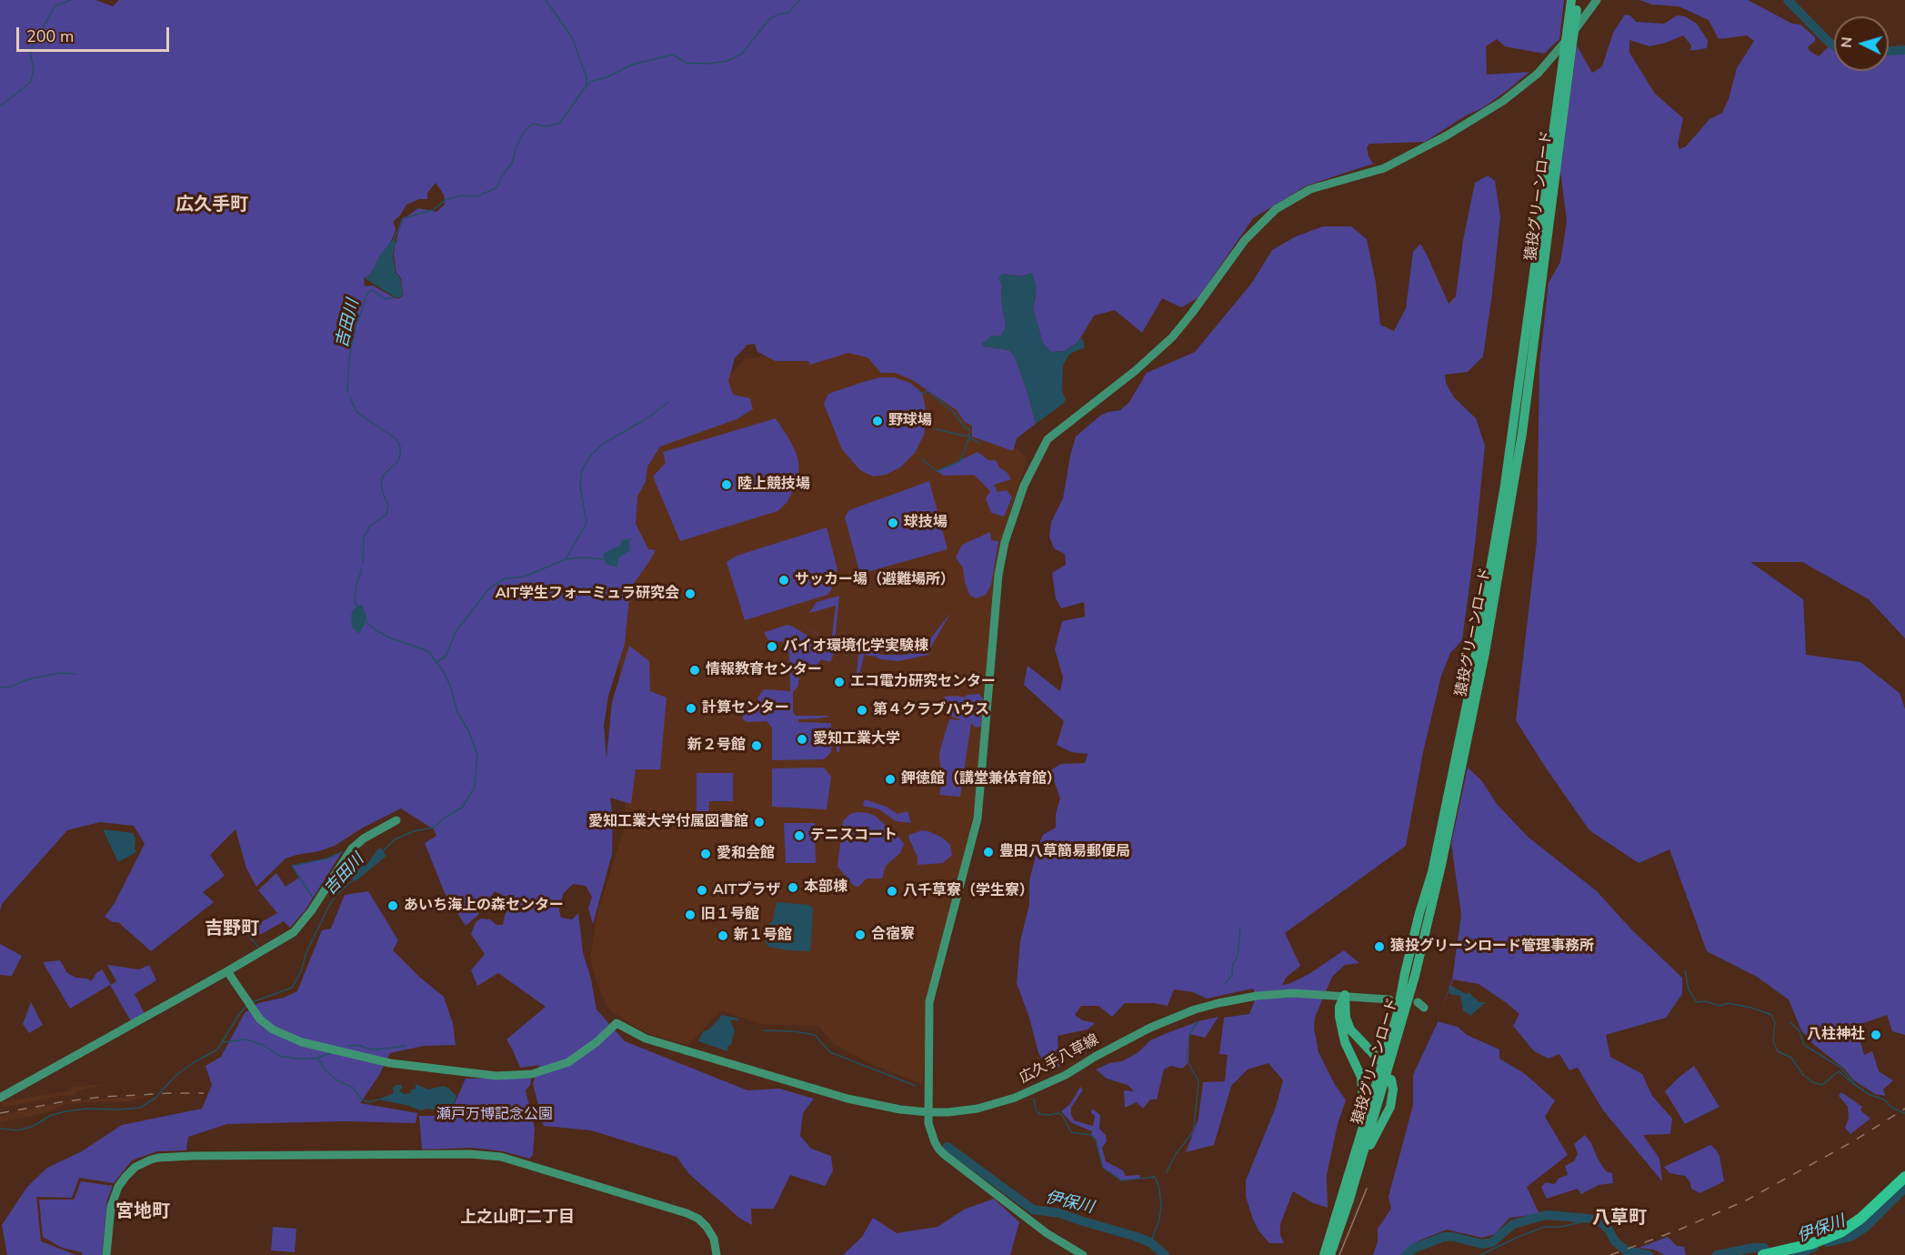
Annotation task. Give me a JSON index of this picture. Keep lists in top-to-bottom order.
{
  "streets": {
    "main road": ["猿投グリーンロード"],
    "street": ["広久手八草線"]
  },
  "districts": [
    "広久手町",
    "吉野町",
    "宮地町",
    "上之山町二丁目",
    "八草町"
  ],
  "water": ["吉田川", "伊保川"],
  "parks": ["瀬戸万博記念公園"],
  "places": [
    "野球場",
    "陸上競技場",
    "球技場",
    "サッカー場（避難場所）",
    "AIT学生フォーミュラ研究会",
    "バイオ環境化学実験棟",
    "情報教育センター",
    "エコ電力研究センター",
    "計算センター",
    "第４クラブハウス",
    "愛知工業大学",
    "新２号館",
    "鉀徳館（講堂兼体育館）",
    "愛知工業大学付属図書館",
    "テニスコート",
    "豊田八草簡易郵便局",
    "愛和会館",
    "本部棟",
    "AITプラザ",
    "八千草寮（学生寮）",
    "あいち海上の森センター",
    "旧１号館",
    "合宿寮",
    "新１号館",
    "猿投グリーンロード管理事務所",
    "八柱神社"
  ],
  "scale_bar": "200 m",
  "north": "left"
}
